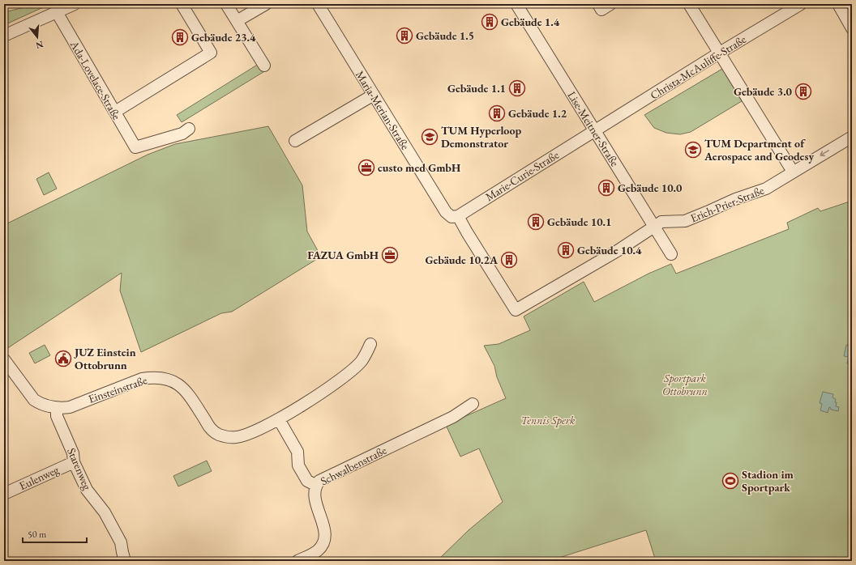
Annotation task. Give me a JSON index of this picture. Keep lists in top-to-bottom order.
{
  "streets": {
    "street": [
      "Christa-McAuliffe-Straße",
      "Ada-Lovelace-Straße",
      "Maria-Merian-Straße",
      "Lise-Meitner-Straße",
      "Marie-Curie-Straße",
      "Erich-Prier-Straße",
      "Einsteinstraße",
      "Schwalbenstraße",
      "Starenweg",
      "Eulenweg"
    ]
  },
  "crossings": [
    ["Christa-McAuliffe-Straße", "Lise-Meitner-Straße"],
    ["Christa-McAuliffe-Straße", "Marie-Curie-Straße"],
    ["Maria-Merian-Straße", "Marie-Curie-Straße"],
    ["Maria-Merian-Straße", "Erich-Prier-Straße"],
    ["Lise-Meitner-Straße", "Marie-Curie-Straße"],
    ["Lise-Meitner-Straße", "Erich-Prier-Straße"],
    ["Einsteinstraße", "Starenweg"],
    ["Starenweg", "Eulenweg"]
  ],
  "parks": ["Sportpark Ottobrunn", "Tennis Sperk"],
  "places": {
    "building": [
      "Gebäude 1.4",
      "Gebäude 1.5",
      "Gebäude 23.4",
      "Gebäude 1.1",
      "Gebäude 3.0",
      "Gebäude 1.2",
      "Gebäude 10.0",
      "Gebäude 10.1",
      "Gebäude 10.4",
      "Gebäude 10.2A"
    ],
    "school or university": ["TUM Hyperloop Demonstrator", "TUM Department of Aerospace and Geodesy"],
    "office": ["custo med GmbH", "FAZUA GmbH"],
    "public building": ["JUZ Einstein Ottobrunn"],
    "sports": ["Stadion im Sportpark"]
  },
  "scale_bar": "50 m",
  "north": "bottom"
}
